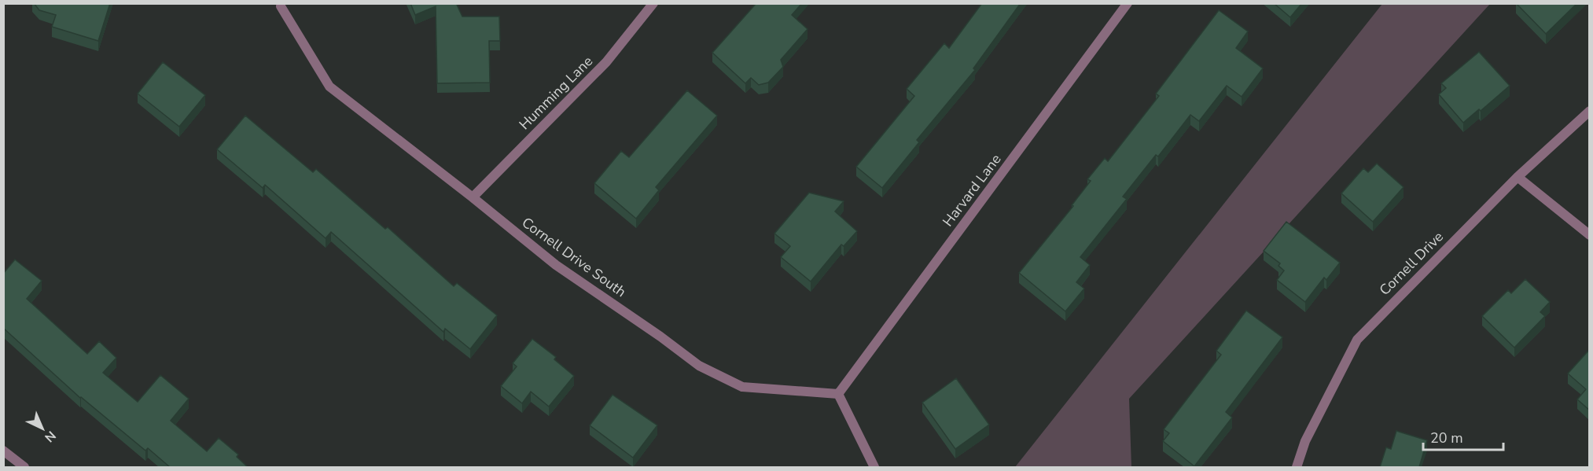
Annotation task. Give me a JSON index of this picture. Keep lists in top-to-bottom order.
{
  "streets": {
    "street": [
      "Humming Lane",
      "Harvard Lane",
      "Cornell Drive South",
      "Cornell Drive"
    ]
  },
  "crossings": [
    ["Humming Lane", "Cornell Drive South"],
    ["Harvard Lane", "Cornell Drive South"]
  ],
  "scale_bar": "20 m",
  "north": "bottom right"
}
